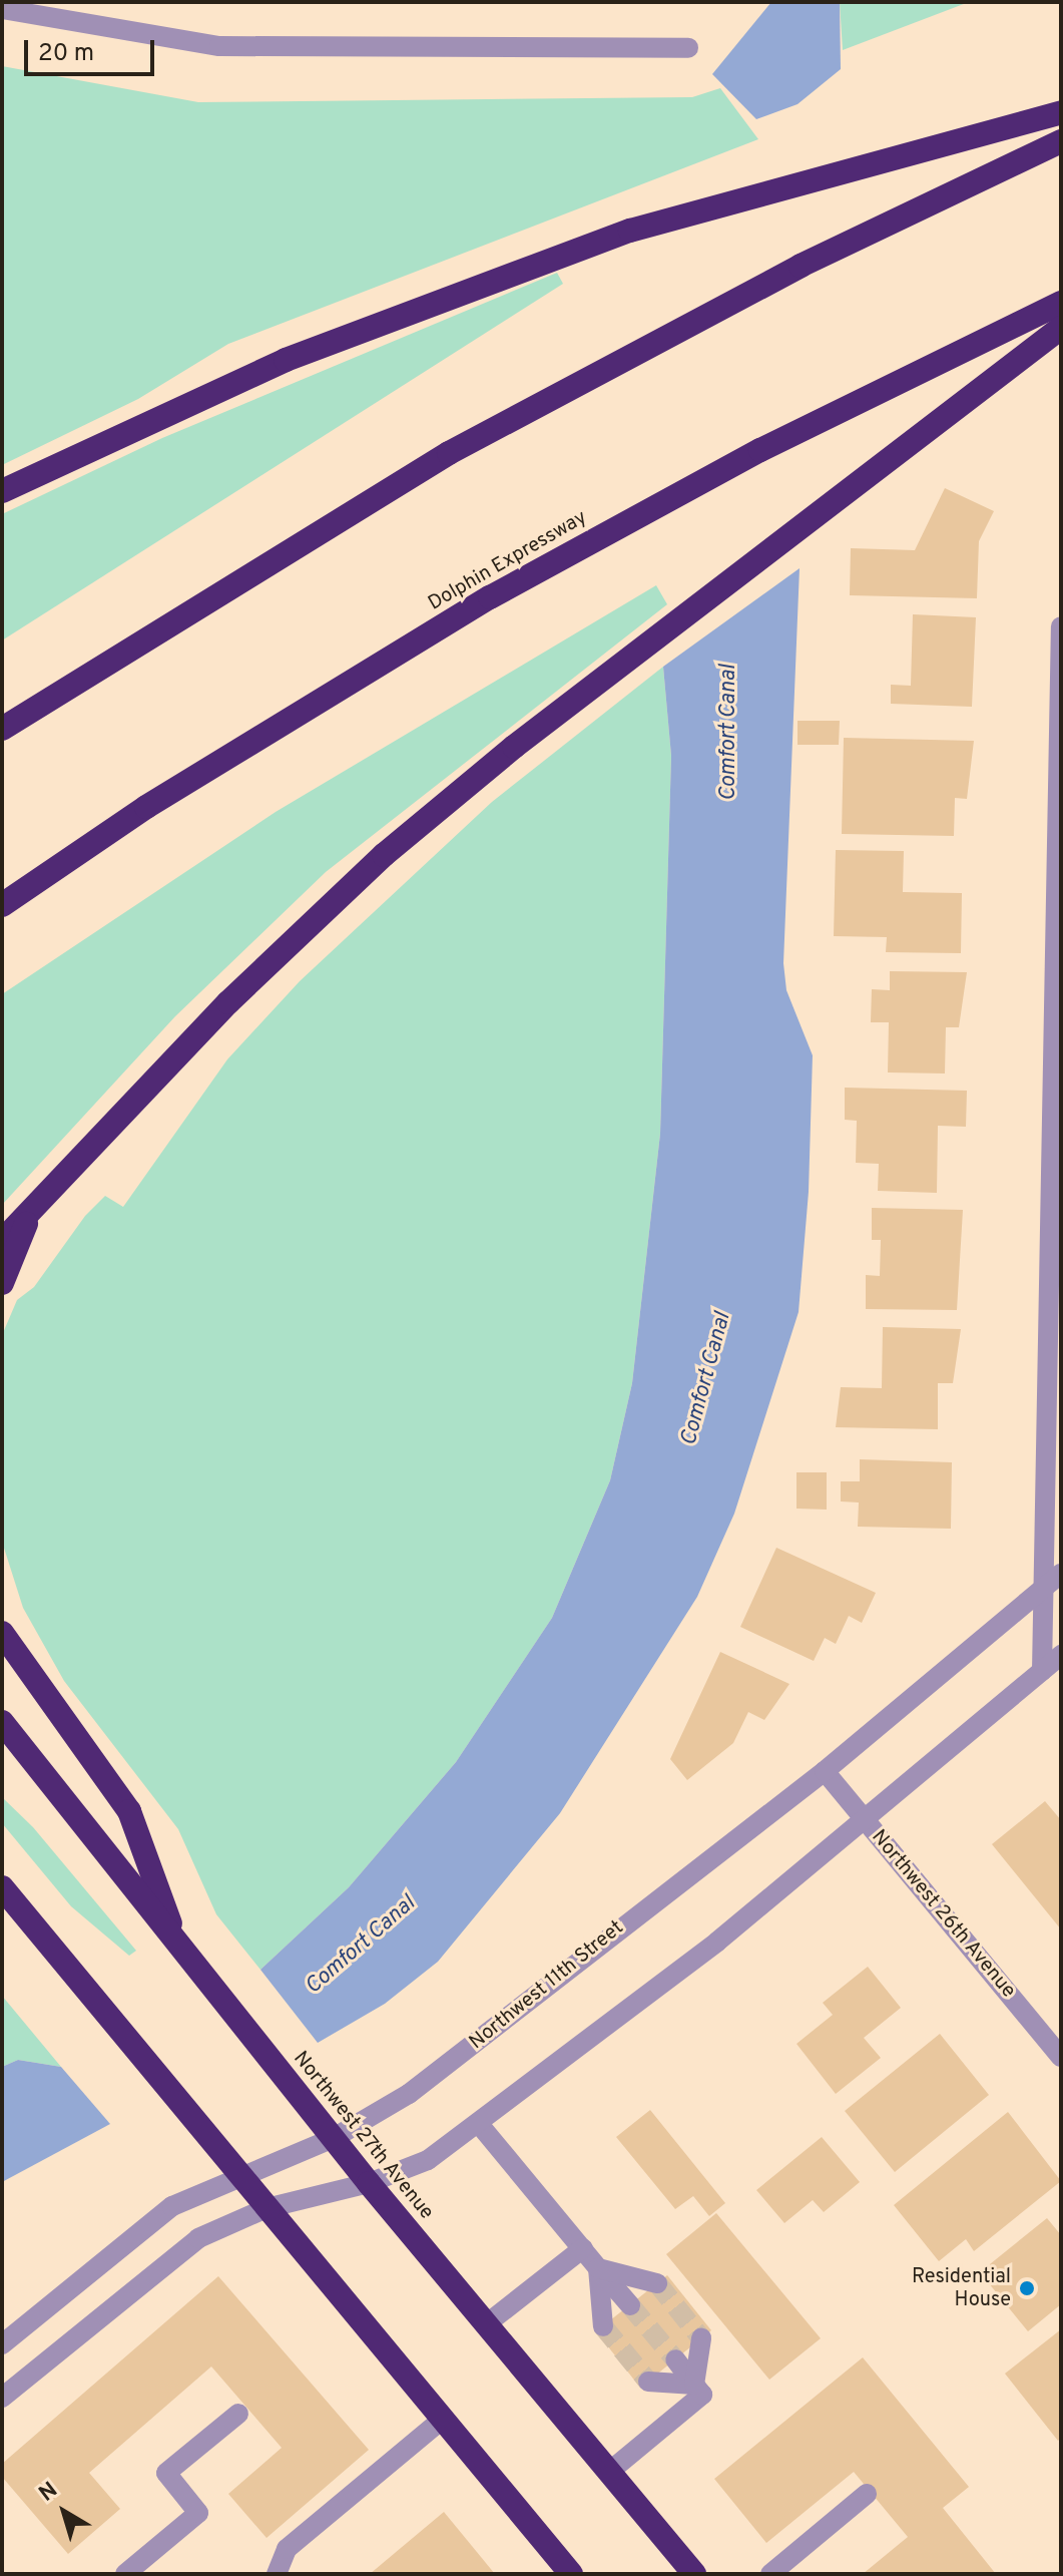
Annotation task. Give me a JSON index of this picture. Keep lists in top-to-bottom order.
{
  "streets": {
    "highway": ["Dolphin Expressway", "Northwest 27th Avenue"],
    "street": ["Northwest 26th Avenue", "Northwest 11th Street"]
  },
  "crossings": [
    ["Northwest 26th Avenue", "Northwest 11th Street"],
    ["Northwest 11th Street", "Northwest 27th Avenue"]
  ],
  "water": ["Comfort Canal"],
  "places": ["Residential House"],
  "scale_bar": "20 m",
  "north": "top left"
}
